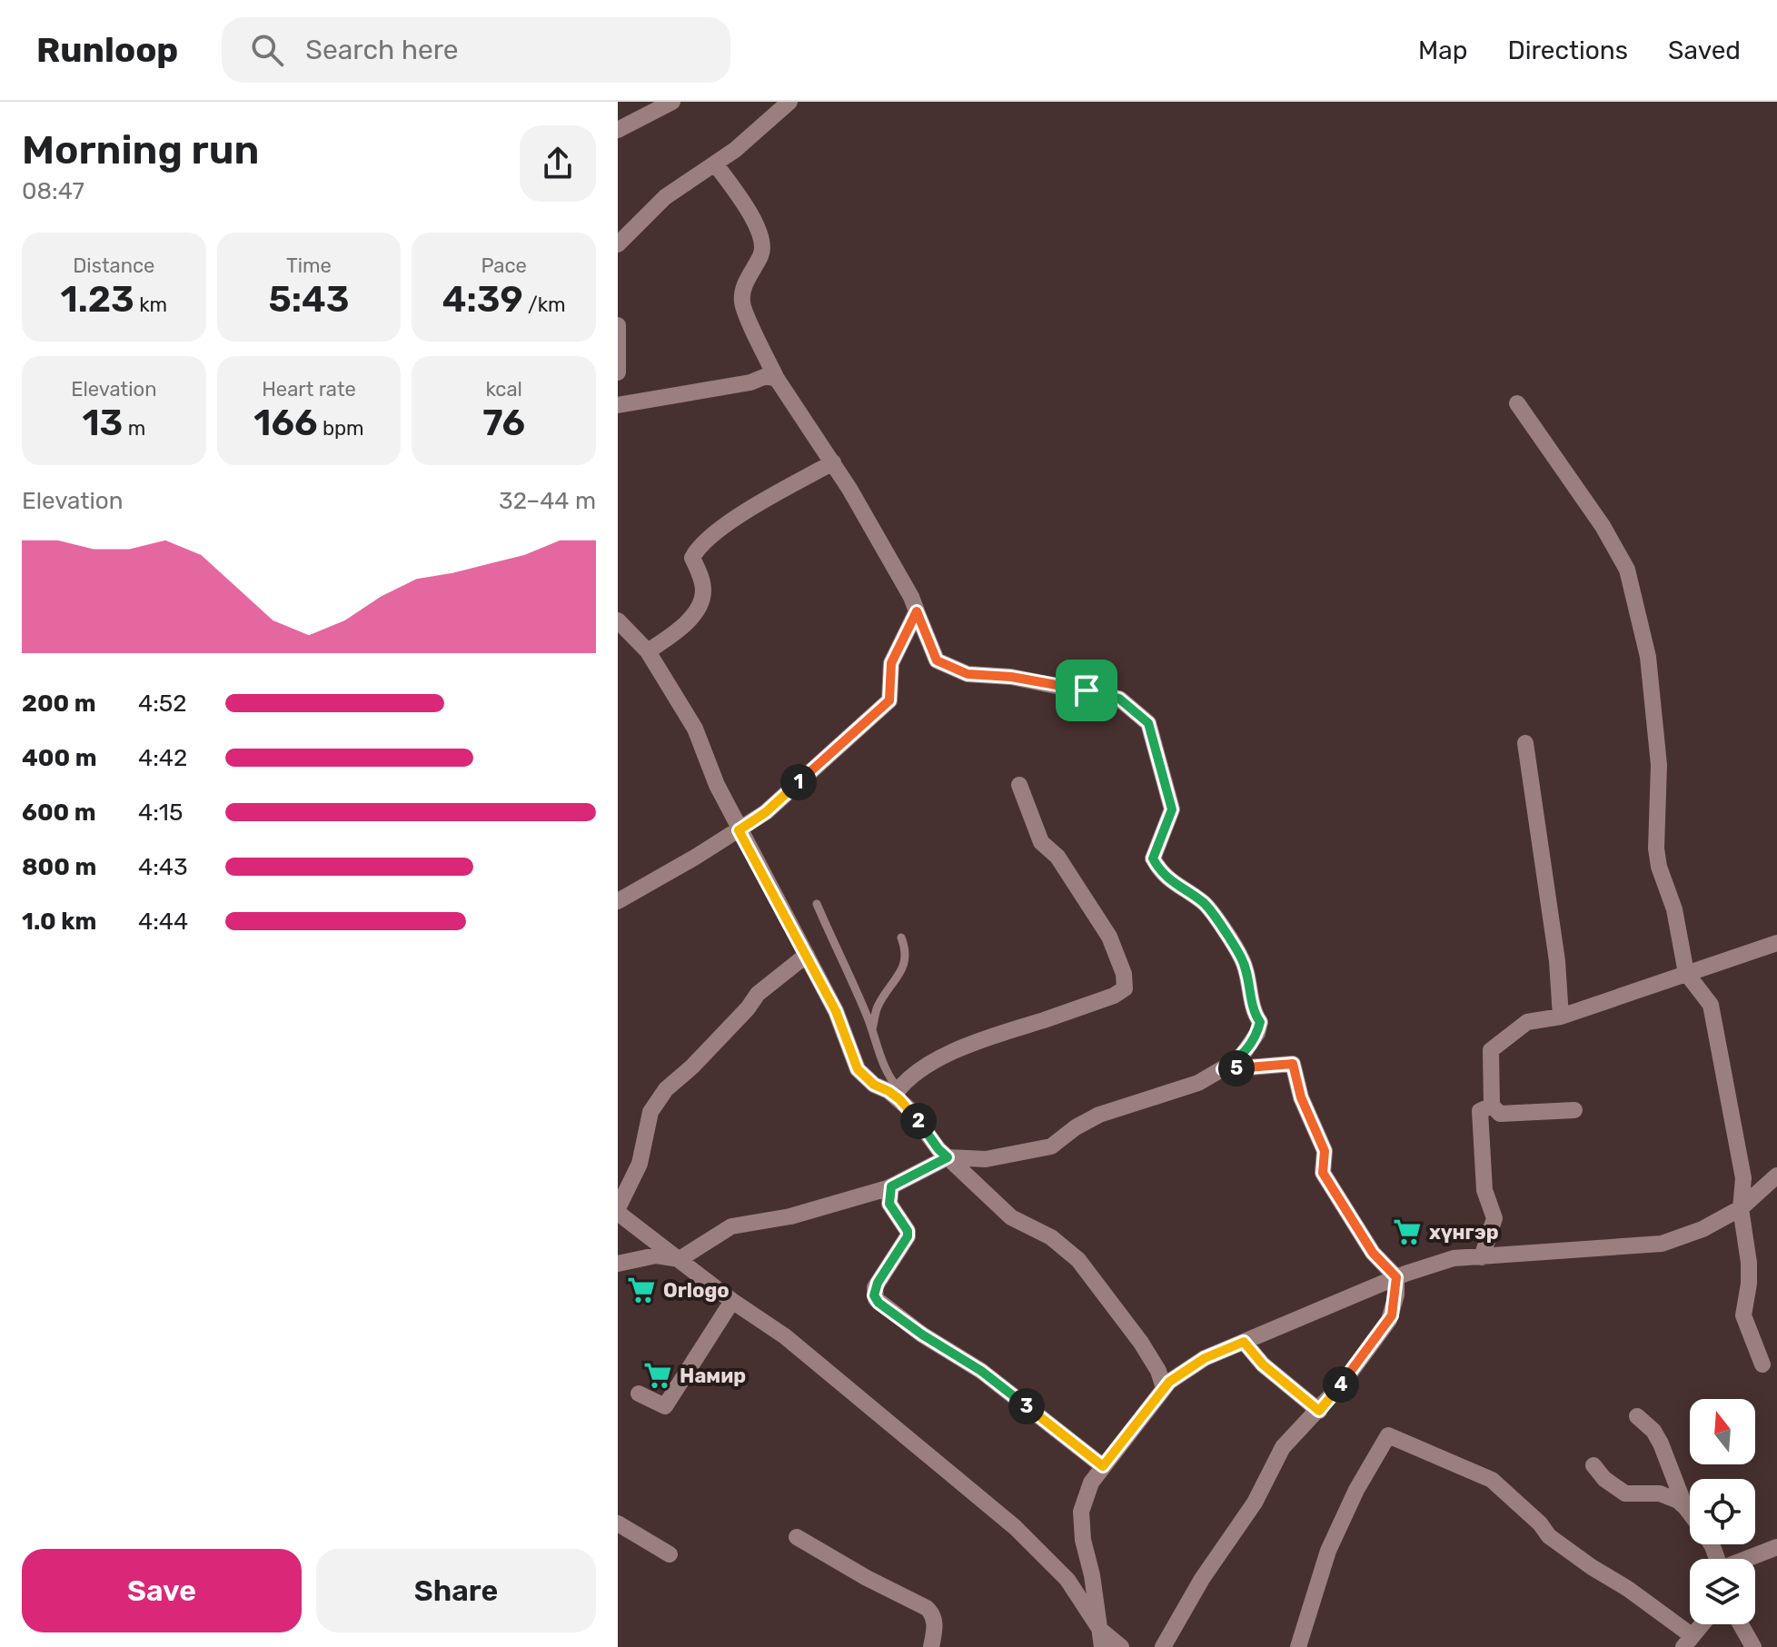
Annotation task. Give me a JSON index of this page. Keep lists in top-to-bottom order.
{
  "places": {
    "supermarket": ["хүнгэр", "Orlogo", "Намир"]
  },
  "north": "top",
  "page": {
    "header": "Runloop",
    "search": "Search here",
    "nav": ["Map", "Directions", "Saved"],
    "heading": ["Morning run", "08:47"],
    "stats": [
      ["Distance", "1.23 km"],
      ["Time", "5:43"],
      ["Pace", "4:39 /km"],
      ["Elevation", "13 m"],
      ["Heart rate", "166 bpm"],
      ["kcal", "76"]
    ],
    "chart": ["Elevation", "32–44 m"],
    "list": [
      {
        "name": "200 m",
        "note": "4:52"
      },
      {
        "name": "400 m",
        "note": "4:42"
      },
      {
        "name": "600 m",
        "note": "4:15"
      },
      {
        "name": "800 m",
        "note": "4:43"
      },
      {
        "name": "1.0 km",
        "note": "4:44"
      }
    ],
    "pins": [
      "1",
      "5",
      "2",
      "4",
      "3"
    ],
    "buttons": ["Save", "Share"]
  }
}
